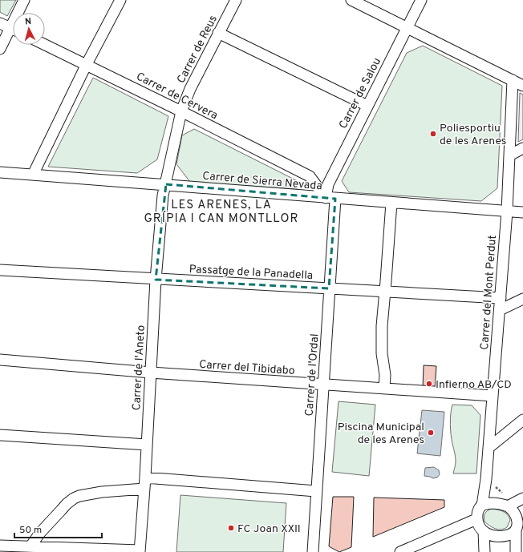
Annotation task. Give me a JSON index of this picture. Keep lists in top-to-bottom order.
{
  "streets": {
    "street": [
      "Carrer de Reus",
      "Carrer de Salou",
      "Carrer de Cervera",
      "Carrer de Sierra Nevada",
      "Passatge de la Panadella",
      "Carrer del Mont Perdut",
      "Carrer del Tibidabo",
      "Carrer de l'Aneto",
      "Carrer de l'Ordal"
    ]
  },
  "crossings": [
    ["Carrer de Reus", "Carrer de Cervera"],
    ["Carrer de Reus", "Carrer de Sierra Nevada"],
    ["Carrer de Reus", "Carrer de l'Aneto"],
    ["Carrer de Salou", "Carrer de Cervera"],
    ["Carrer de Salou", "Carrer de Sierra Nevada"],
    ["Carrer de Salou", "Carrer de l'Ordal"],
    ["Carrer de Cervera", "Carrer de Sierra Nevada"],
    ["Carrer de Cervera", "Carrer de l'Ordal"],
    ["Carrer de Sierra Nevada", "Carrer del Mont Perdut"],
    ["Carrer de Sierra Nevada", "Carrer de l'Aneto"],
    ["Carrer de Sierra Nevada", "Carrer de l'Ordal"],
    ["Passatge de la Panadella", "Carrer del Mont Perdut"],
    ["Passatge de la Panadella", "Carrer de l'Aneto"],
    ["Passatge de la Panadella", "Carrer de l'Ordal"],
    ["Carrer del Mont Perdut", "Carrer del Tibidabo"],
    ["Carrer del Tibidabo", "Carrer de l'Aneto"],
    ["Carrer del Tibidabo", "Carrer de l'Ordal"]
  ],
  "districts": ["LES ARENES, LA GRÍPIA I CAN MONTLLOR"],
  "places": [
    "Poliesportiu de les Arenes",
    "Infierno AB/CD",
    "Piscina Municipal de les Arenes",
    "FC Joan XXII"
  ],
  "scale_bar": "50 m",
  "north": "top"
}
